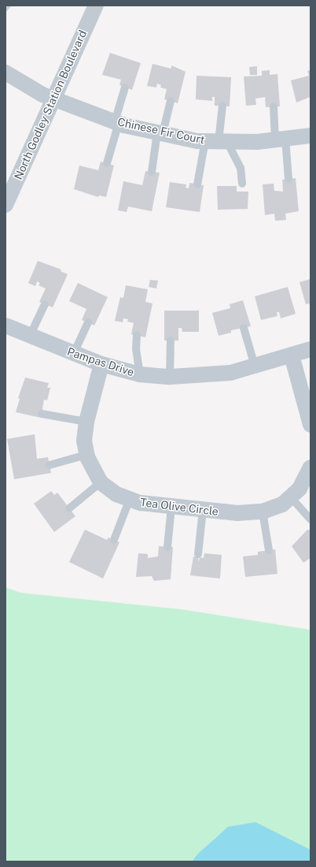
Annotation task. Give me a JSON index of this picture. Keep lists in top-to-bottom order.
{
  "streets": {
    "street": [
      "North Godley Station Boulevard",
      "Chinese Fir Court",
      "Pampas Drive",
      "Tea Olive Circle"
    ]
  },
  "crossings": [
    ["North Godley Station Boulevard", "Chinese Fir Court"],
    ["Pampas Drive", "Tea Olive Circle"]
  ]
}
